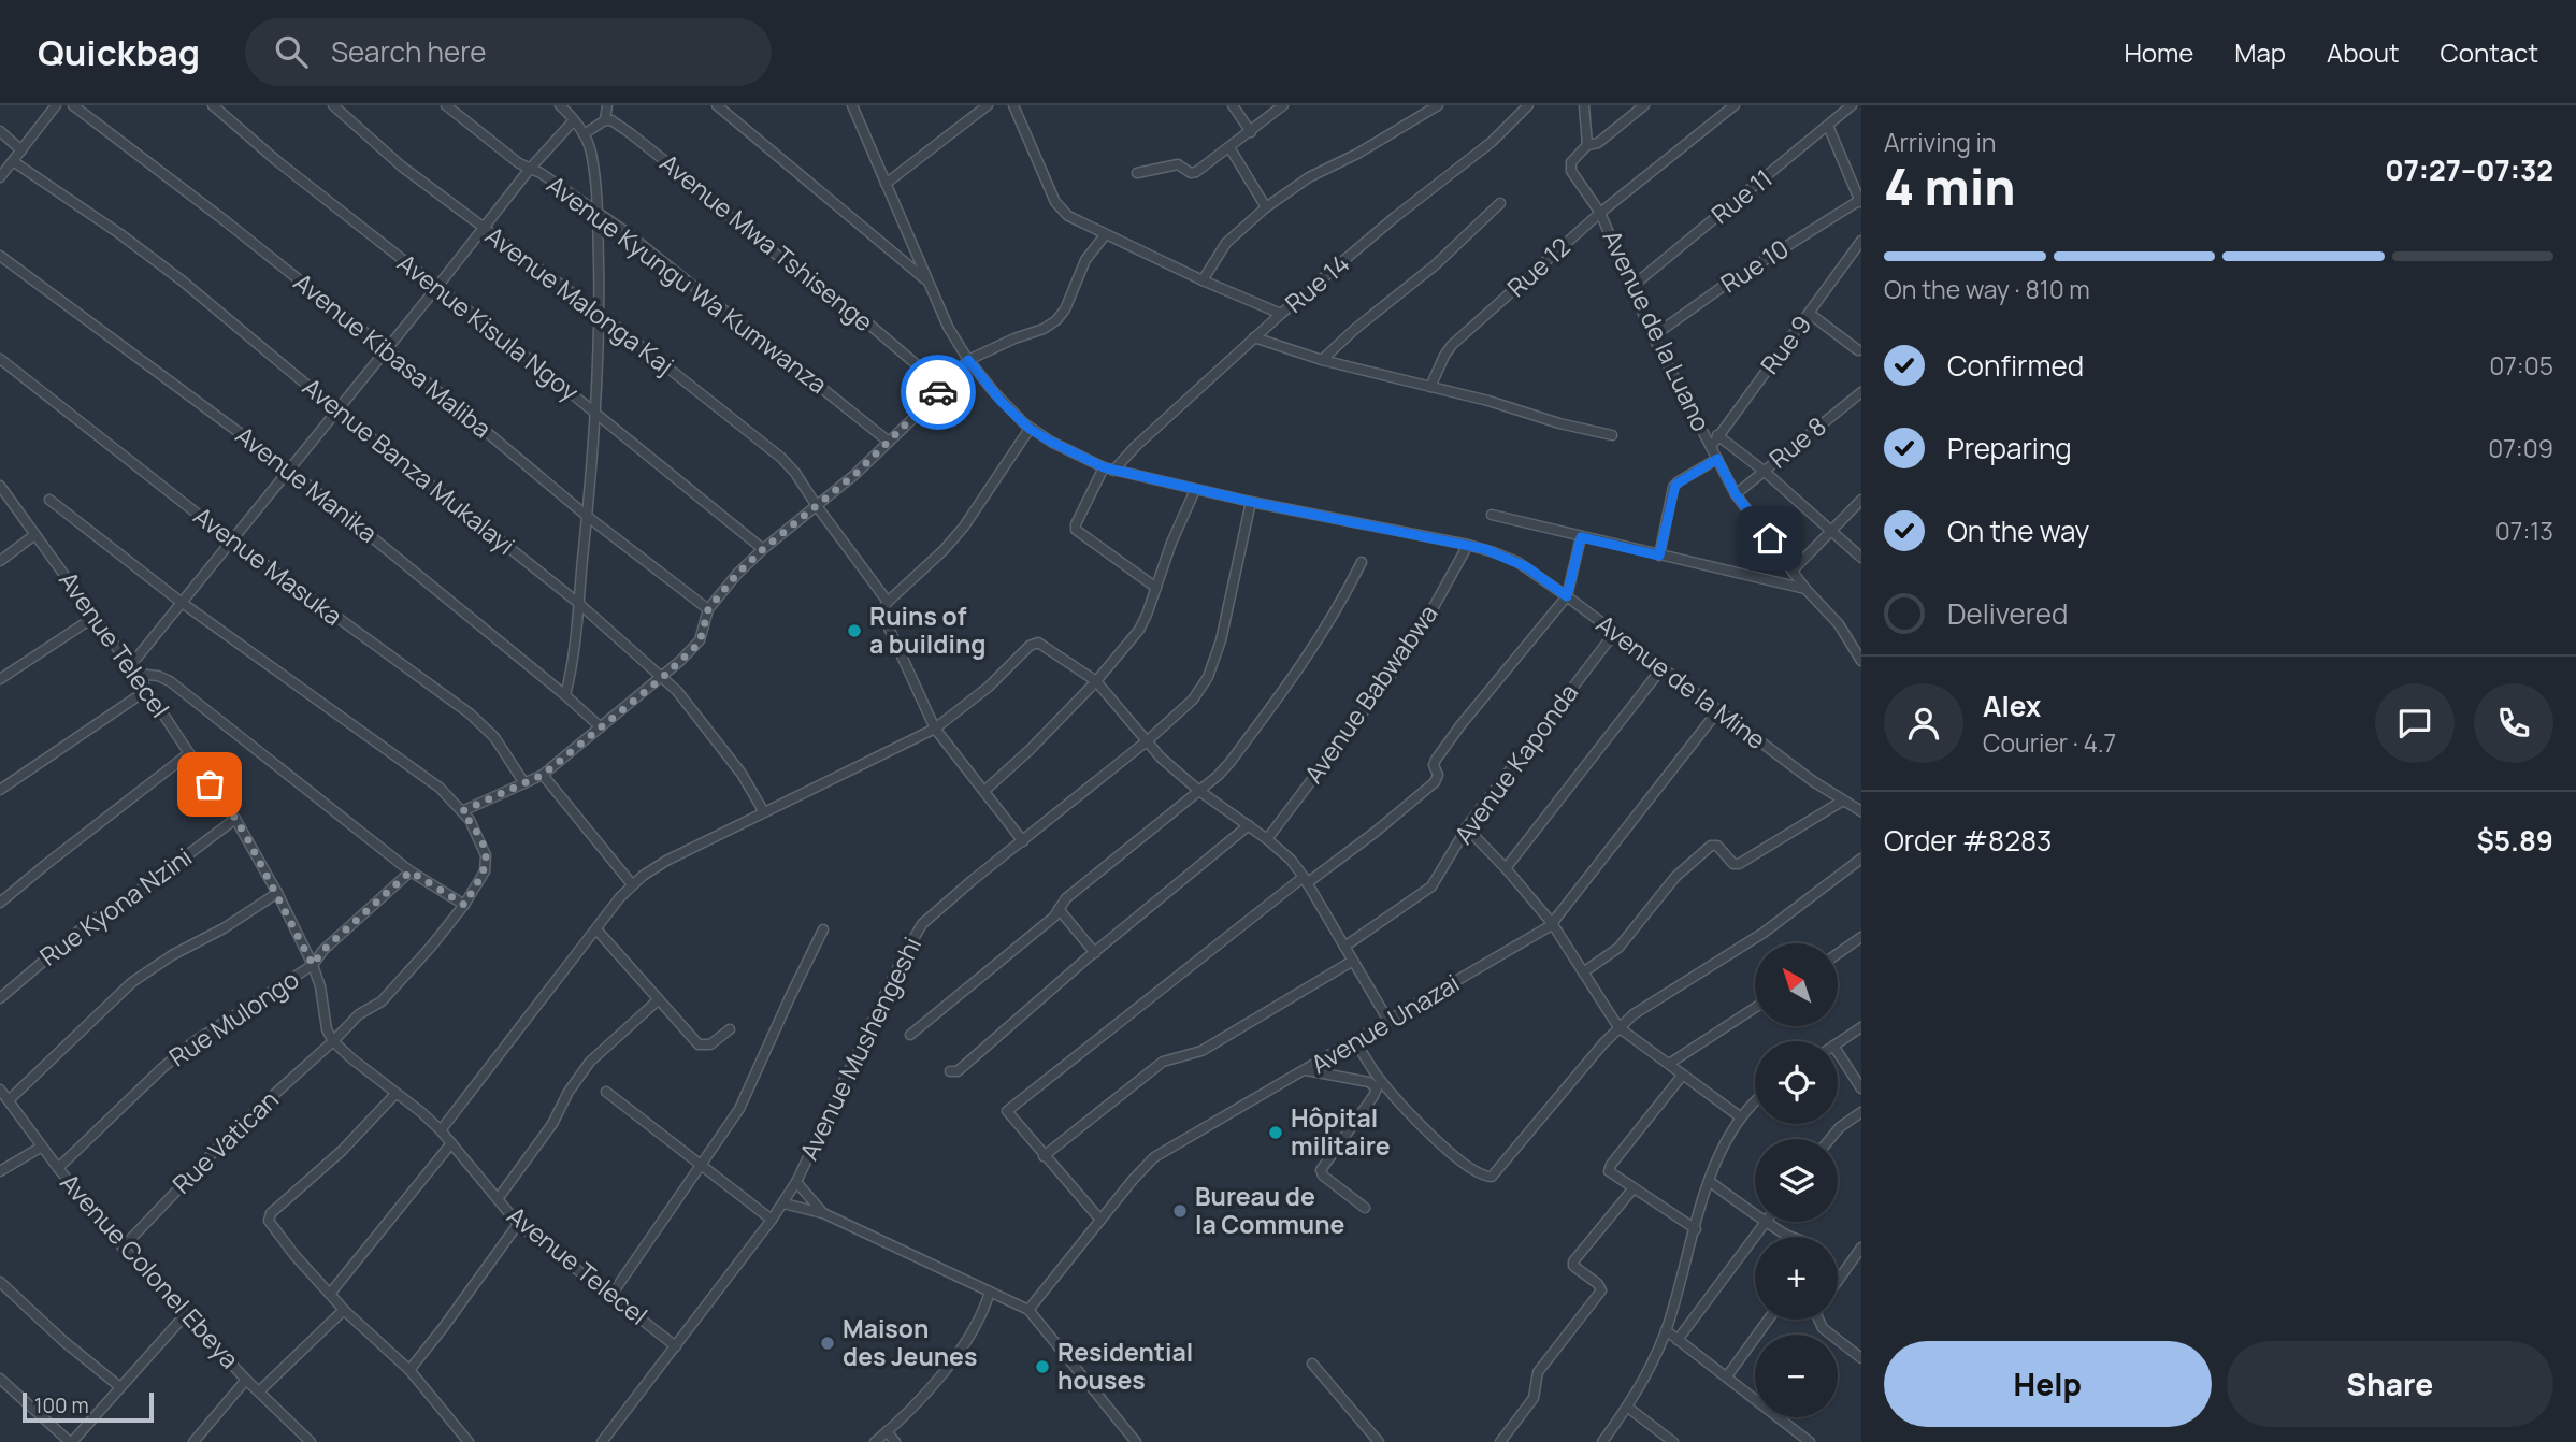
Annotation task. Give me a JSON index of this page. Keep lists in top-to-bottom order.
{
  "streets": {
    "street": [
      "Rue 11",
      "Avenue Mwa Tshisenge",
      "Rue 10",
      "Rue 12",
      "Rue 14",
      "Avenue Kyungu Wa Kumwanza",
      "Avenue Malonga Kaj",
      "Avenue Kisula Ngoy",
      "Avenue de la Luano",
      "Rue 9",
      "Avenue Kibasa Maliba",
      "Rue 8",
      "Avenue Banza Mukalayi",
      "Avenue Manika",
      "Avenue Masuka",
      "Avenue Telecel",
      "Avenue de la Mine",
      "Avenue Babwabwa",
      "Avenue Kaponda",
      "Rue Kyona Nzini",
      "Rue Mulongo",
      "Avenue Unazai",
      "Avenue Mushengeshi",
      "Rue Vatican",
      "Avenue Colonel Ebeya"
    ]
  },
  "crossings": [
    ["Rue 11", "Avenue de la Luano"],
    ["Rue 10", "Avenue de la Luano"],
    ["Rue 12", "Avenue de la Luano"],
    ["Rue 14", "Avenue de la Mine"],
    ["Avenue de la Luano", "Rue 9"],
    ["Avenue de la Luano", "Rue 8"],
    ["Avenue Telecel", "Rue Kyona Nzini"],
    ["Avenue Telecel", "Rue Mulongo"],
    ["Avenue Telecel", "Avenue Mushengeshi"],
    ["Avenue Telecel", "Rue Vatican"],
    ["Avenue de la Mine", "Avenue Babwabwa"],
    ["Avenue de la Mine", "Avenue Kaponda"],
    ["Avenue de la Mine", "Avenue Unazai"],
    ["Avenue de la Mine", "Avenue Mushengeshi"],
    ["Rue Mulongo", "Avenue Colonel Ebeya"],
    ["Rue Vatican", "Avenue Colonel Ebeya"]
  ],
  "places": [
    "Ruins of a building",
    "Hôpital militaire",
    "Bureau de la Commune",
    "Maison des Jeunes",
    "Residential houses"
  ],
  "scale_bar": "100 m",
  "north": "top left",
  "page": {
    "header": "Quickbag",
    "search": "Search here",
    "nav": [
      "Home",
      "Map",
      "About",
      "Contact"
    ],
    "heading": ["4 min", "Arriving in", "07:27–07:32"],
    "panel": [
      "Alex",
      "Courier · 4.7",
      "Order #8283",
      "$5.89"
    ],
    "bar": "On the way · 810 m",
    "list": [
      ["Confirmed", "07:05"],
      ["Preparing", "07:09"],
      ["On the way", "07:13"],
      "Delivered"
    ],
    "map_buttons": ["+", "−"],
    "buttons": ["Help", "Share"],
    "scale": "100 m"
  }
}
